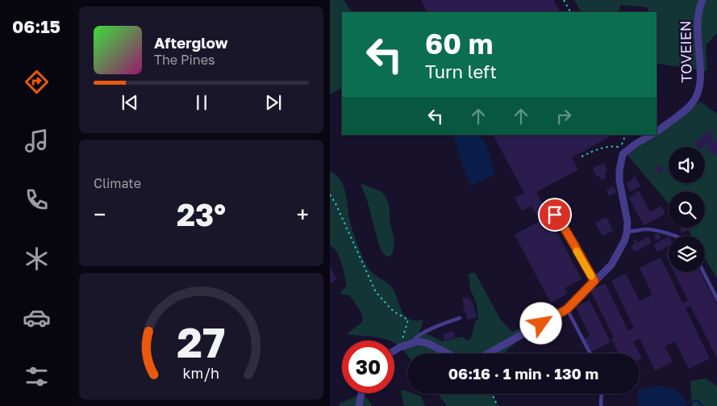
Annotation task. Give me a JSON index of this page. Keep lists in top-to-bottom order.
{
  "streets": {
    "street": ["TOVEIEN"]
  },
  "page": {
    "tabs": "06:15",
    "turn": ["60 m", "Turn left"],
    "song": ["Afterglow", "The Pines"],
    "tile": "Climate",
    "heat": ["−", "23°", "+"],
    "limit": "30",
    "trip": "06:16 · 1 min · 130 m",
    "gauge": ["27", "km/h"]
  }
}
